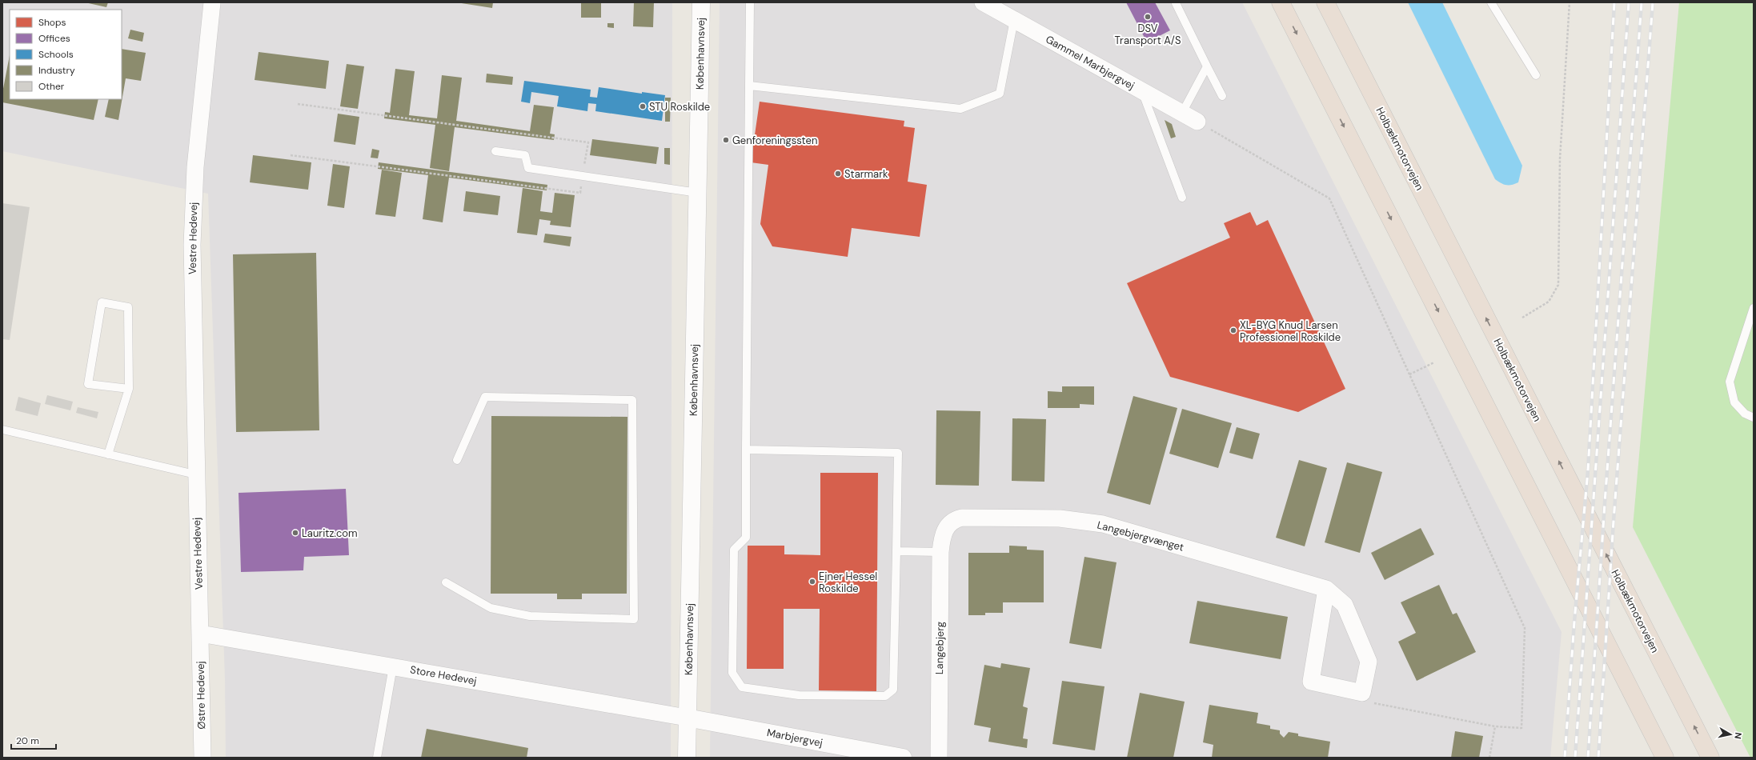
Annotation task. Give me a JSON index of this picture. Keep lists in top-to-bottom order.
{
  "streets": {
    "highway": ["Holbækmotorvejen"],
    "main road": ["Københavnsvej", "Marbjergvej"],
    "street": [
      "Gammel Marbjergvej",
      "Vestre Hedevej",
      "Langebjergvænget",
      "Langebjerg",
      "Store Hedevej",
      "Østre Hedevej"
    ]
  },
  "crossings": [
    ["Københavnsvej", "Store Hedevej"],
    ["Københavnsvej", "Marbjergvej"],
    ["Vestre Hedevej", "Store Hedevej"],
    ["Vestre Hedevej", "Østre Hedevej"],
    ["Langebjergvænget", "Langebjerg"],
    ["Store Hedevej", "Østre Hedevej"],
    ["Store Hedevej", "Marbjergvej"]
  ],
  "places": [
    "DSV Transport A/S",
    "STU Roskilde",
    "Genforeningssten",
    "Starmark",
    "XL-BYG Knud Larsen Professionel Roskilde",
    "Lauritz.com",
    "Ejner Hessel Roskilde"
  ],
  "legend": [
    "Shops",
    "Offices",
    "Schools",
    "Industry",
    "Other"
  ],
  "scale_bar": "20 m",
  "north": "right"
}
